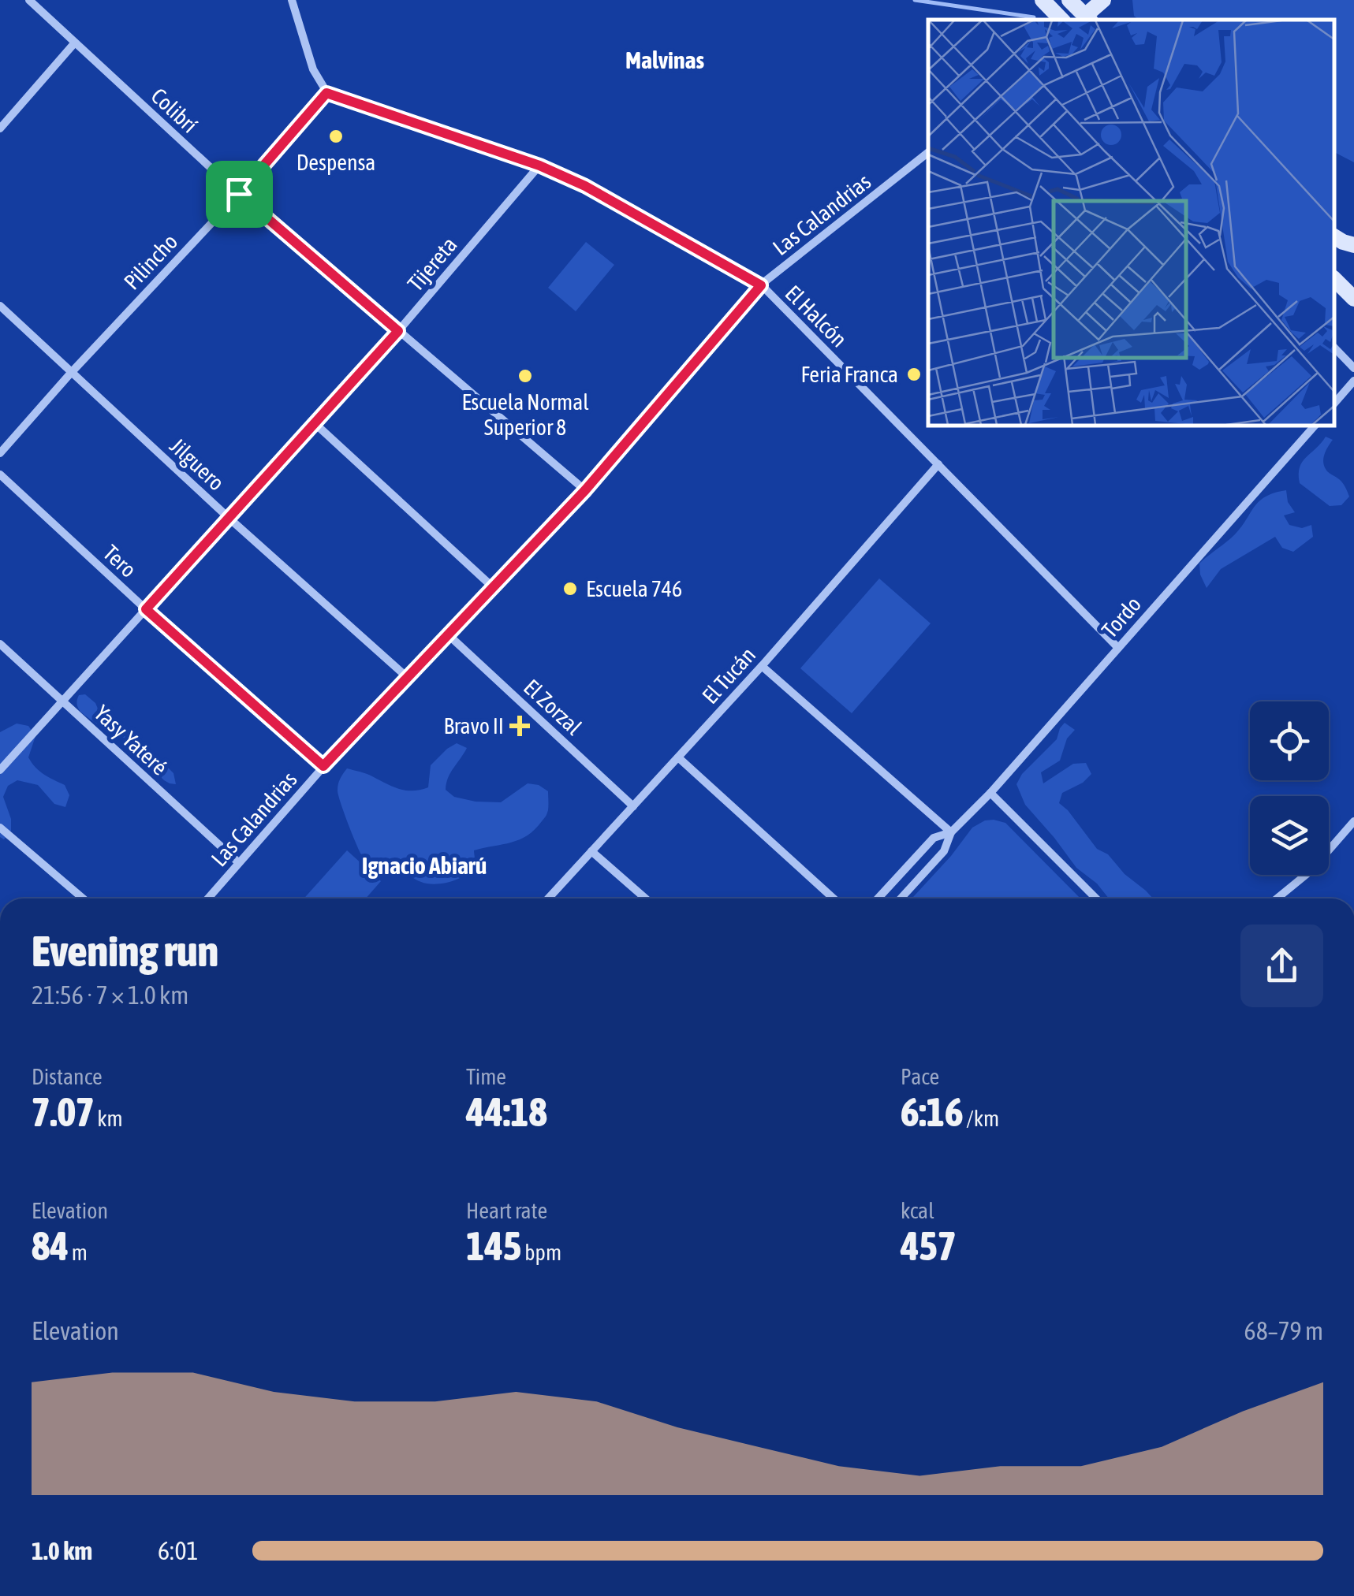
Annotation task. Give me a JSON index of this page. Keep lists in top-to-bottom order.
{
  "streets": {
    "street": [
      "Colibrí",
      "Las Calandrias",
      "Pilincho",
      "Tijereta",
      "El Halcón",
      "Jilguero",
      "Tero",
      "Tordo",
      "El Tucán",
      "El Zorzal",
      "Yasy Yateré"
    ]
  },
  "crossings": [
    ["Colibrí", "Las Calandrias"],
    ["Colibrí", "Pilincho"],
    ["Colibrí", "Tijereta"],
    ["Las Calandrias", "El Halcón"],
    ["Las Calandrias", "Jilguero"],
    ["Las Calandrias", "Tero"],
    ["Las Calandrias", "El Zorzal"],
    ["Las Calandrias", "Yasy Yateré"],
    ["Pilincho", "El Halcón"],
    ["Pilincho", "Jilguero"],
    ["Tijereta", "El Halcón"],
    ["Tijereta", "Jilguero"],
    ["Tijereta", "Tero"],
    ["Tijereta", "Yasy Yateré"],
    ["El Halcón", "Tordo"],
    ["El Halcón", "El Tucán"],
    ["El Tucán", "El Zorzal"]
  ],
  "districts": ["Malvinas", "Ignacio Abiarú"],
  "places": {
    "other": [
      "Despensa",
      "Feria Franca",
      "Escuela Normal Superior 8",
      "Escuela 746"
    ],
    "health": ["Bravo II"]
  },
  "page": {
    "heading": ["Evening run", "21:56 · 7 × 1.0 km"],
    "stats": [
      ["Distance", "7.07 km"],
      ["Time", "44:18"],
      ["Pace", "6:16 /km"],
      ["Elevation", "84 m"],
      ["Heart rate", "145 bpm"],
      ["kcal", "457"]
    ],
    "chart": ["Elevation", "68–79 m"],
    "list": [
      {
        "name": "1.0 km",
        "note": "6:01"
      }
    ]
  }
}
